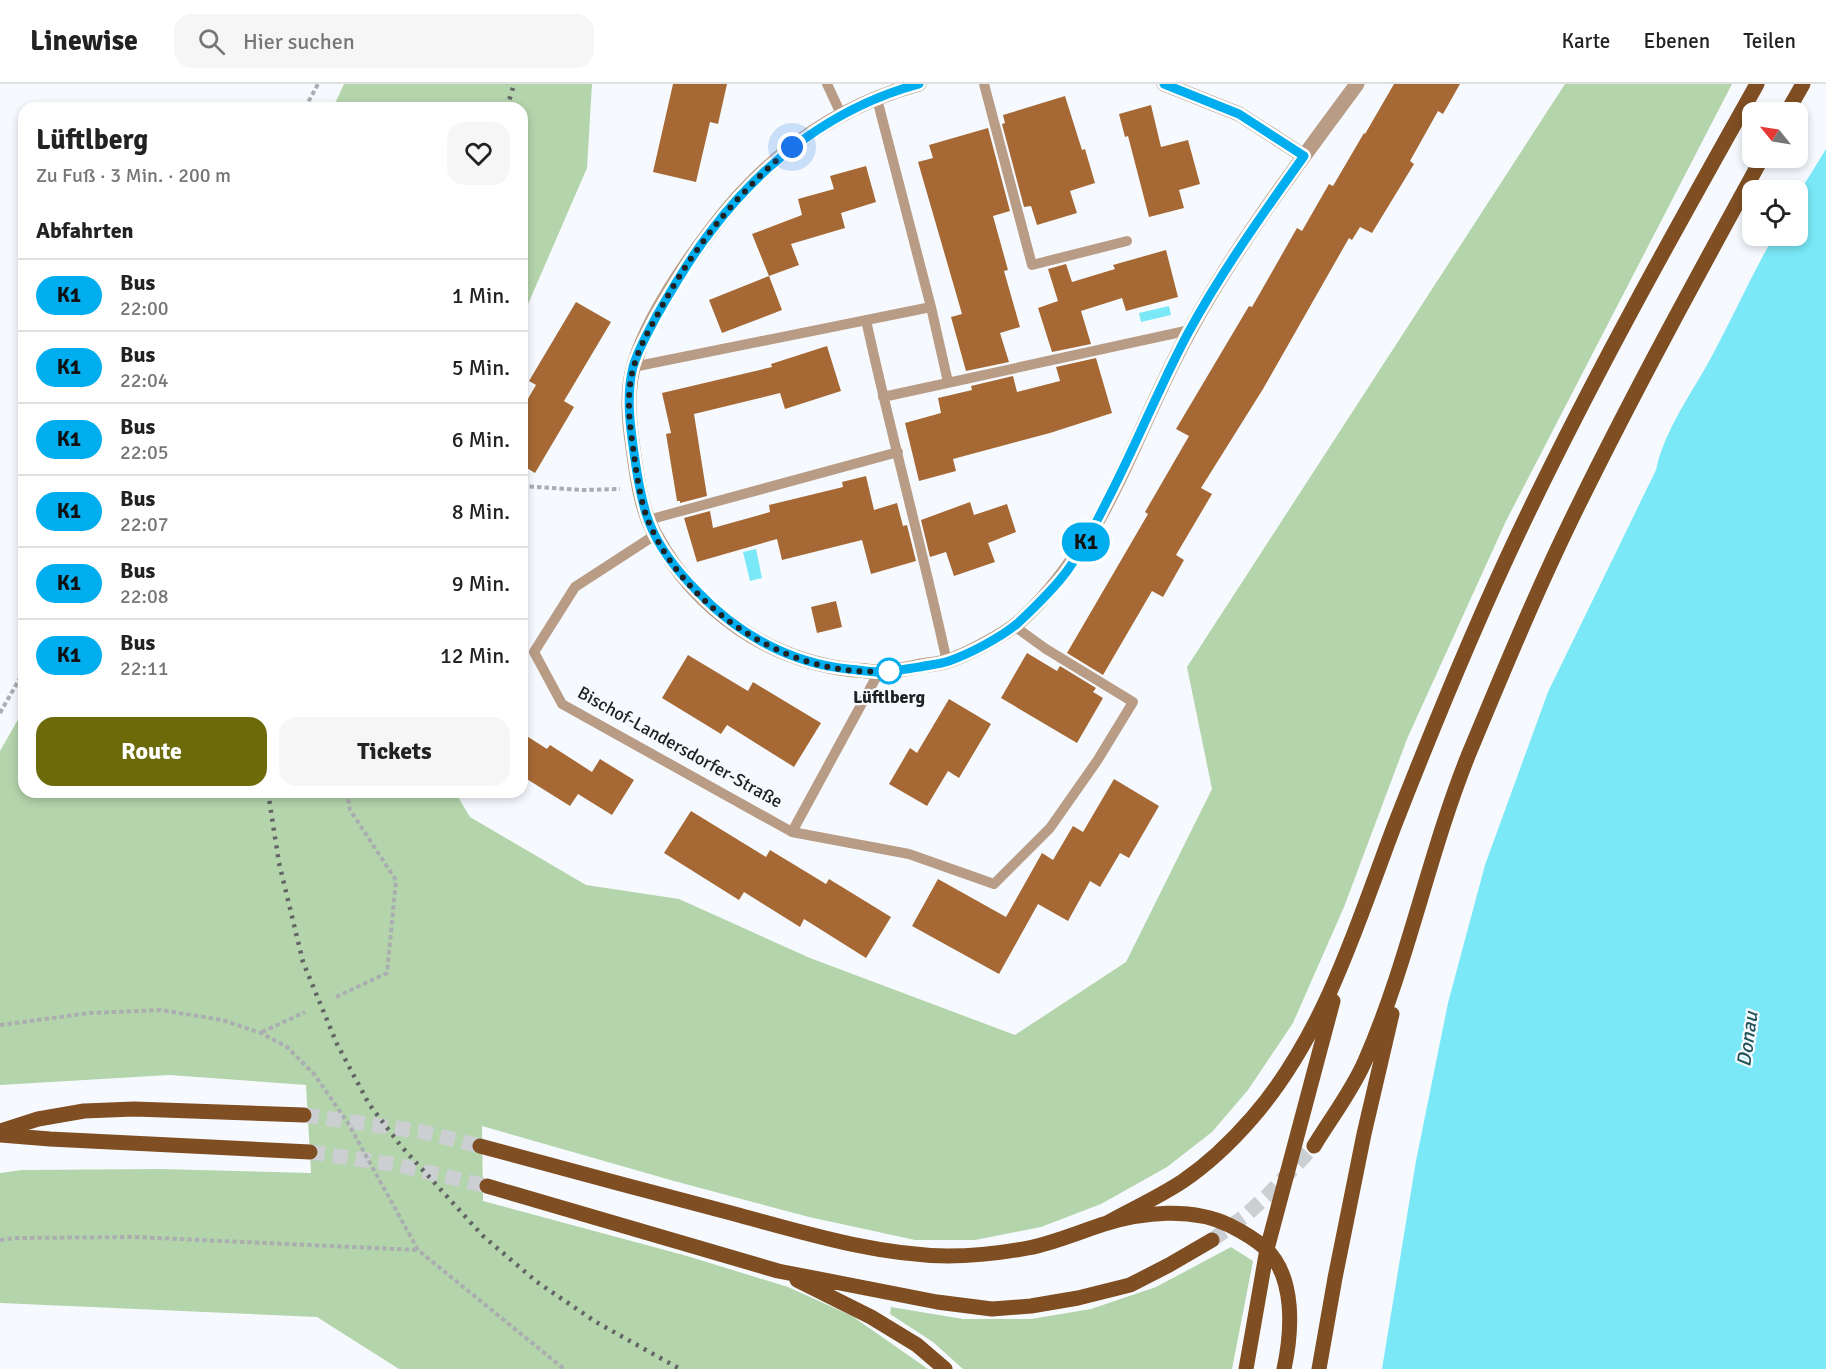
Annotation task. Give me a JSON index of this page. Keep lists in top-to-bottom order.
{
  "streets": {
    "lane": ["Bischof-Landersdorfer-Straße"]
  },
  "water": ["Donau"],
  "places": ["Lüftlberg"],
  "lines": ["bus line K1"],
  "north": "top left",
  "page": {
    "header": "Linewise",
    "search": "Hier suchen",
    "nav": ["Karte", "Ebenen", "Teilen"],
    "on_map": "K1",
    "heading": [
      ["Lüftlberg", "Zu Fuß · 3 Min. · 200 m"],
      "Abfahrten"
    ],
    "list": [
      {
        "mark": "K1",
        "name": "Bus",
        "note": "22:00",
        "value": "1 Min."
      },
      {
        "mark": "K1",
        "name": "Bus",
        "note": "22:04",
        "value": "5 Min."
      },
      {
        "mark": "K1",
        "name": "Bus",
        "note": "22:05",
        "value": "6 Min."
      },
      {
        "mark": "K1",
        "name": "Bus",
        "note": "22:07",
        "value": "8 Min."
      },
      {
        "mark": "K1",
        "name": "Bus",
        "note": "22:08",
        "value": "9 Min."
      },
      {
        "mark": "K1",
        "name": "Bus",
        "note": "22:11",
        "value": "12 Min."
      }
    ],
    "buttons": ["Route", "Tickets"]
  }
}
